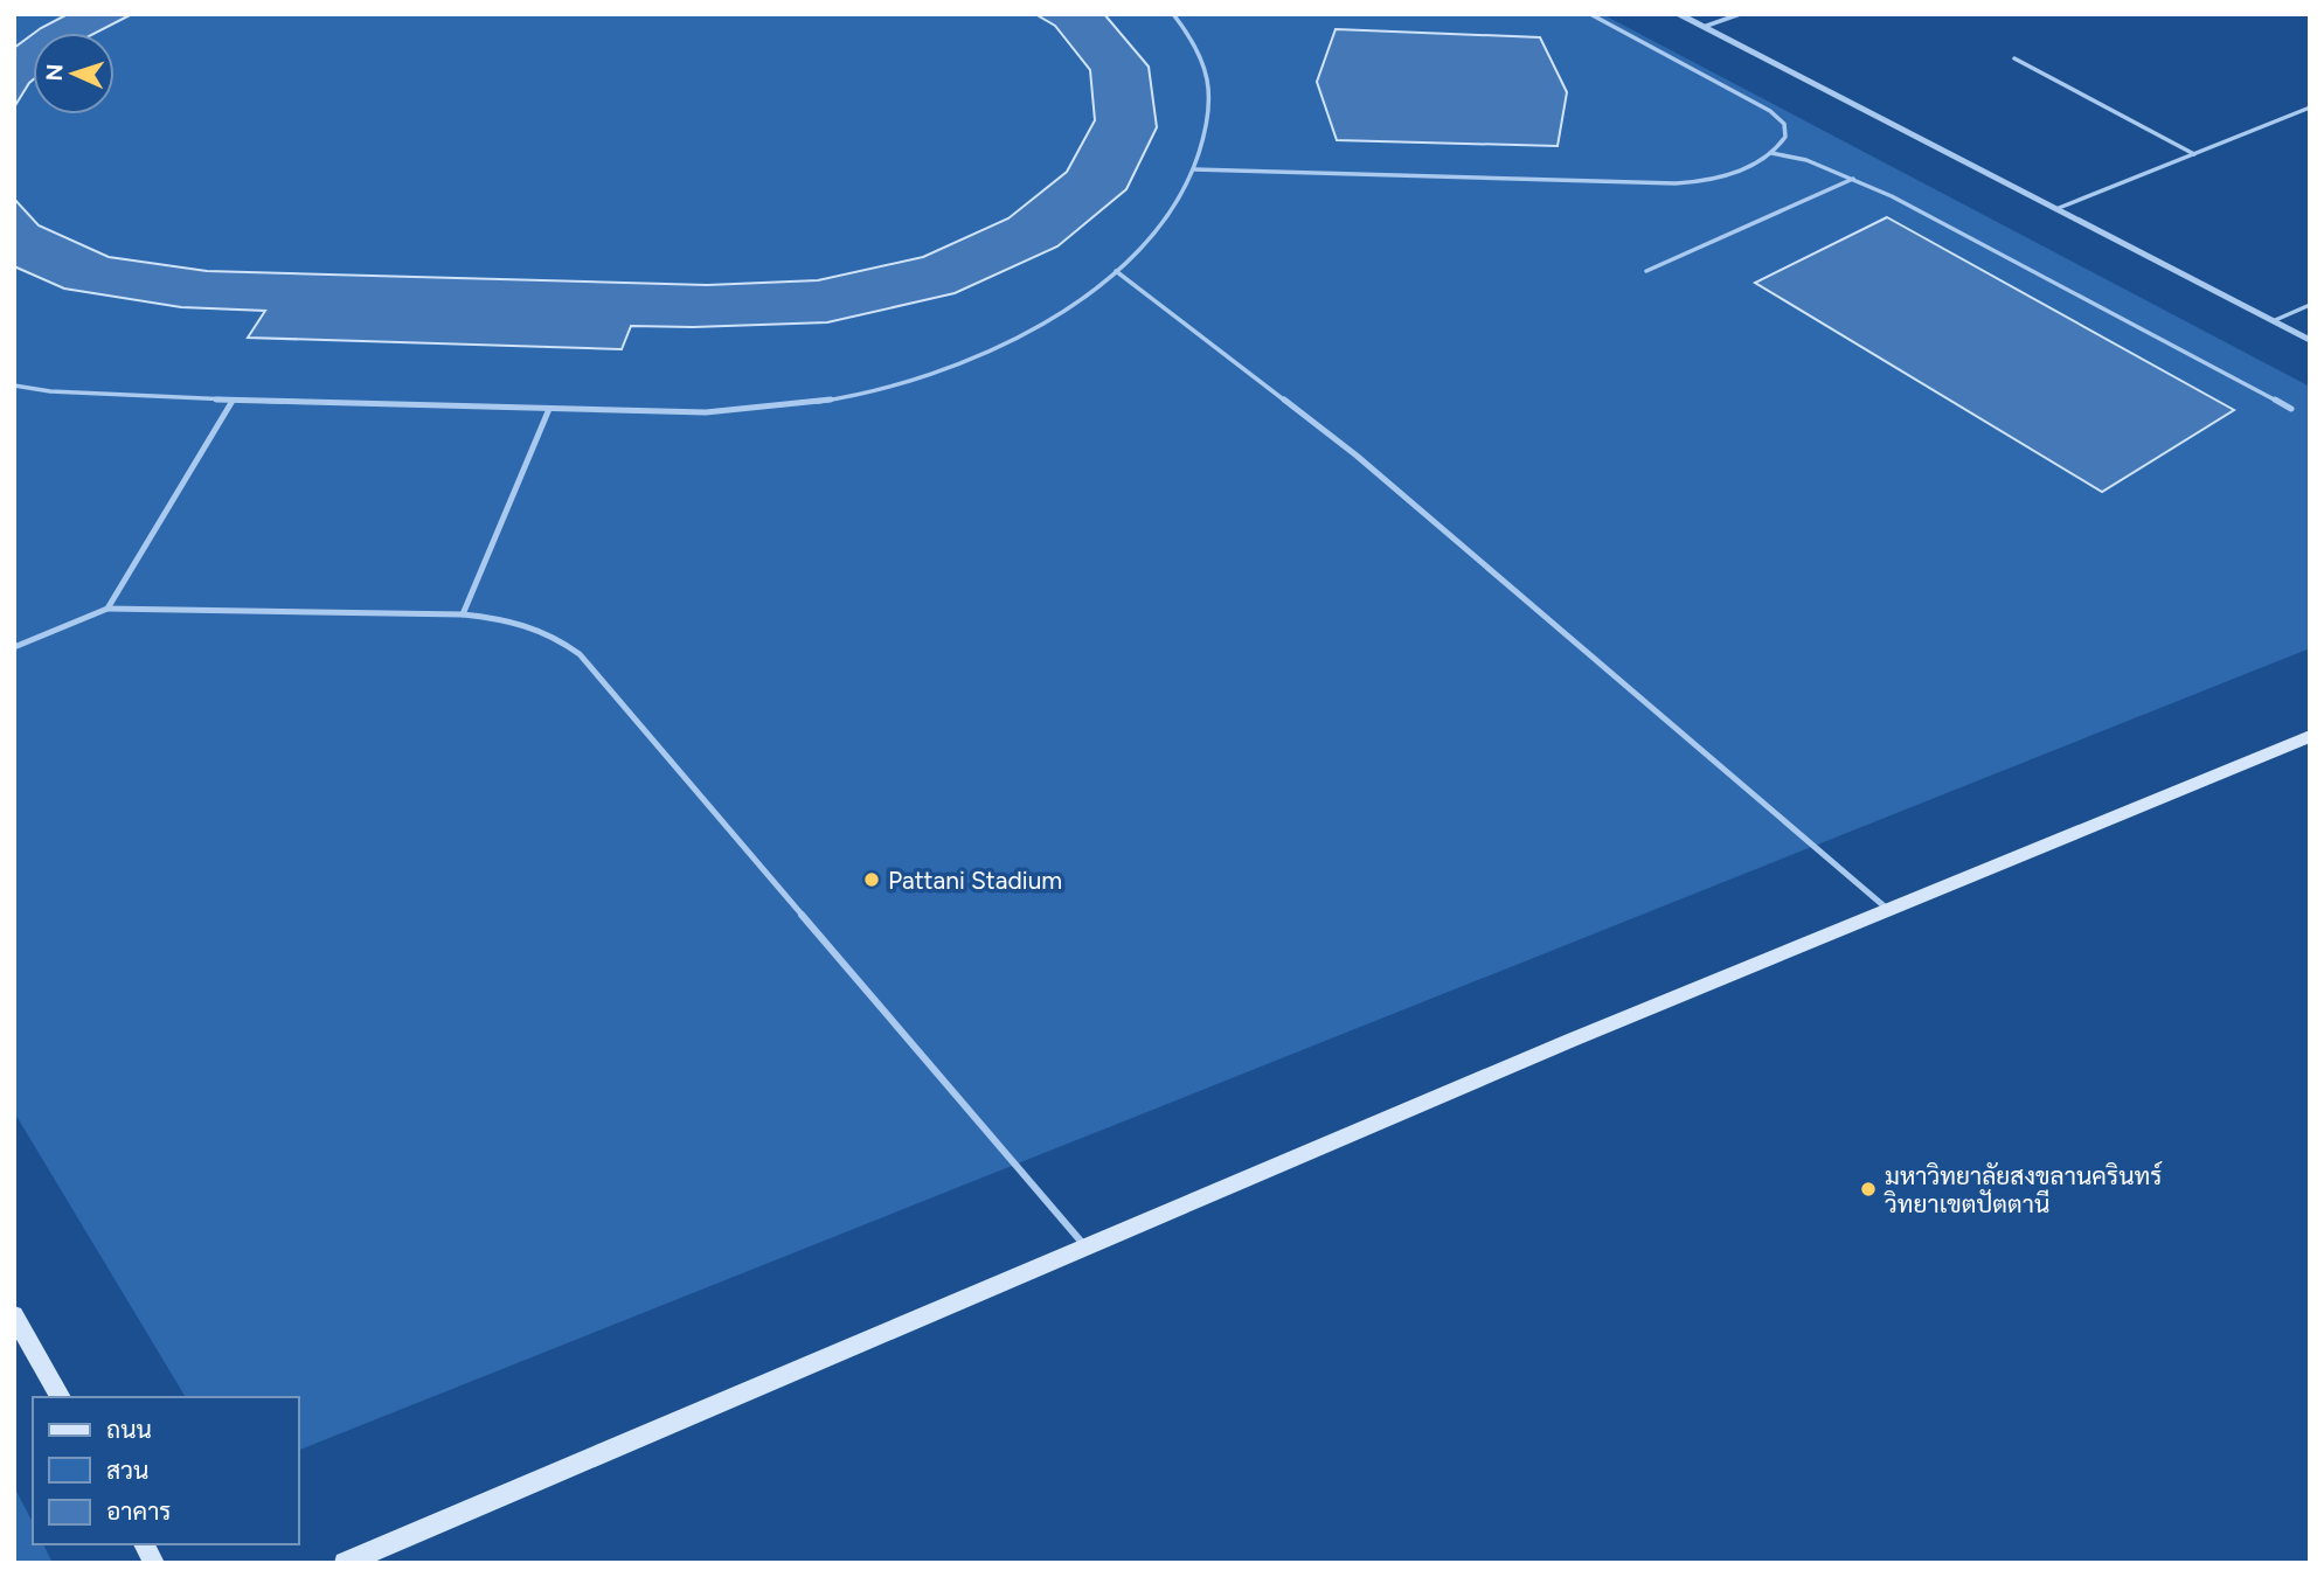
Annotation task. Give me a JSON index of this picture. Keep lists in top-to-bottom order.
{
  "places": ["Pattani Stadium", "มหาวิทยาลัยสงขลานครินทร์ วิทยาเขตปัตตานี"],
  "legend": ["ถนน", "สวน", "อาคาร"],
  "north": "left"
}
